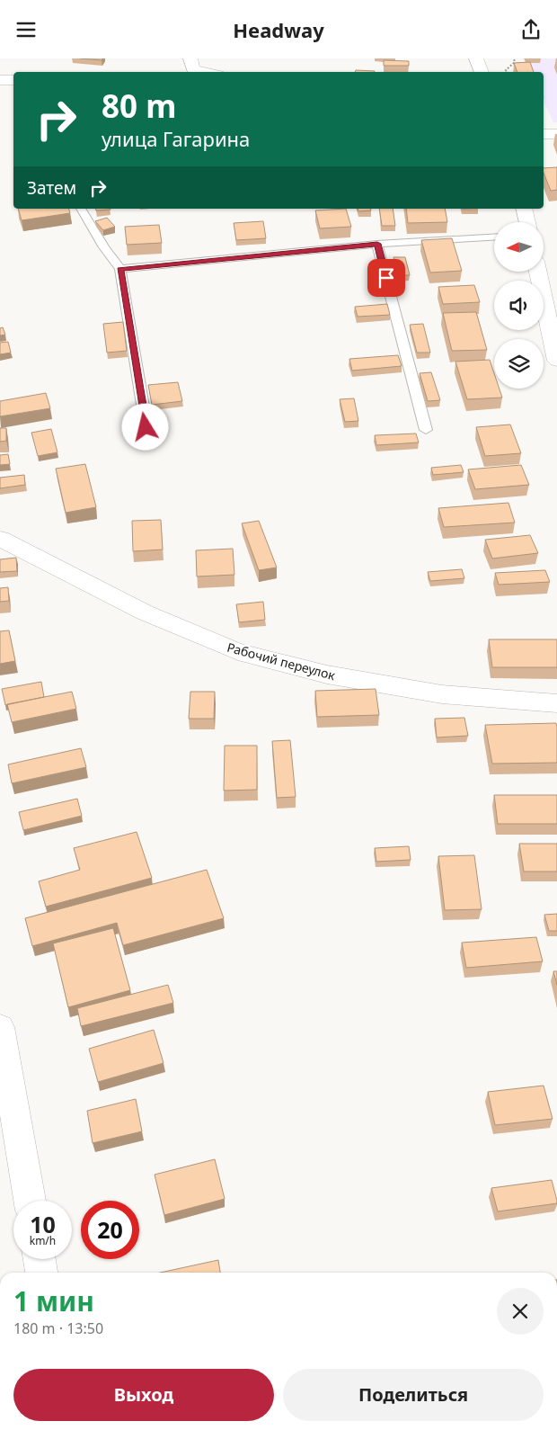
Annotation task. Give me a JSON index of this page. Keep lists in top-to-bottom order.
{
  "streets": {
    "street": ["Рабочий переулок"]
  },
  "north": "left",
  "page": {
    "header": "Headway",
    "turn": ["80 m", "улица Гагарина"],
    "then": "Затем",
    "speed": "10 km/h",
    "limit": "20",
    "heading": ["1 мин", "180 m · 13:50"],
    "buttons": ["Выход", "Поделиться"]
  }
}
